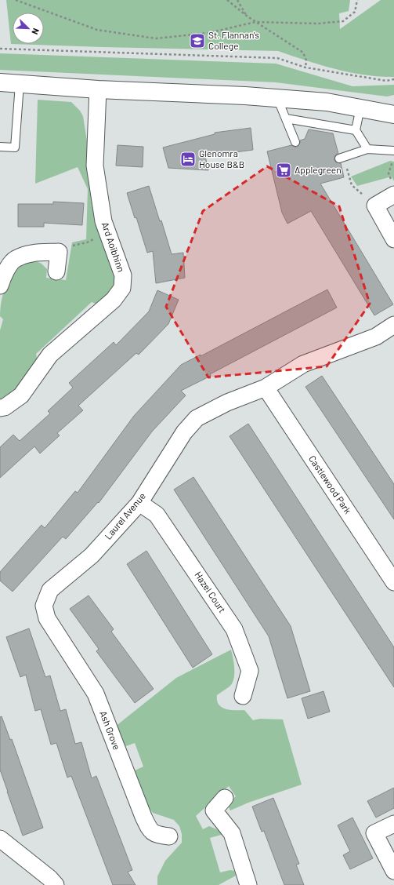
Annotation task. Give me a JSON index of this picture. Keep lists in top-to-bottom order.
{
  "streets": {
    "street": [
      "Ard Aoibhinn",
      "Castlewood Park",
      "Laurel Avenue",
      "Hazel Court",
      "Ash Grove"
    ]
  },
  "crossings": [
    ["Castlewood Park", "Laurel Avenue"],
    ["Laurel Avenue", "Hazel Court"],
    ["Laurel Avenue", "Ash Grove"]
  ],
  "places": {
    "school or university": ["St. Flannan's College"],
    "hotel": ["Glenomra House B&B"],
    "supermarket": ["Applegreen"]
  },
  "north": "bottom right"
}
